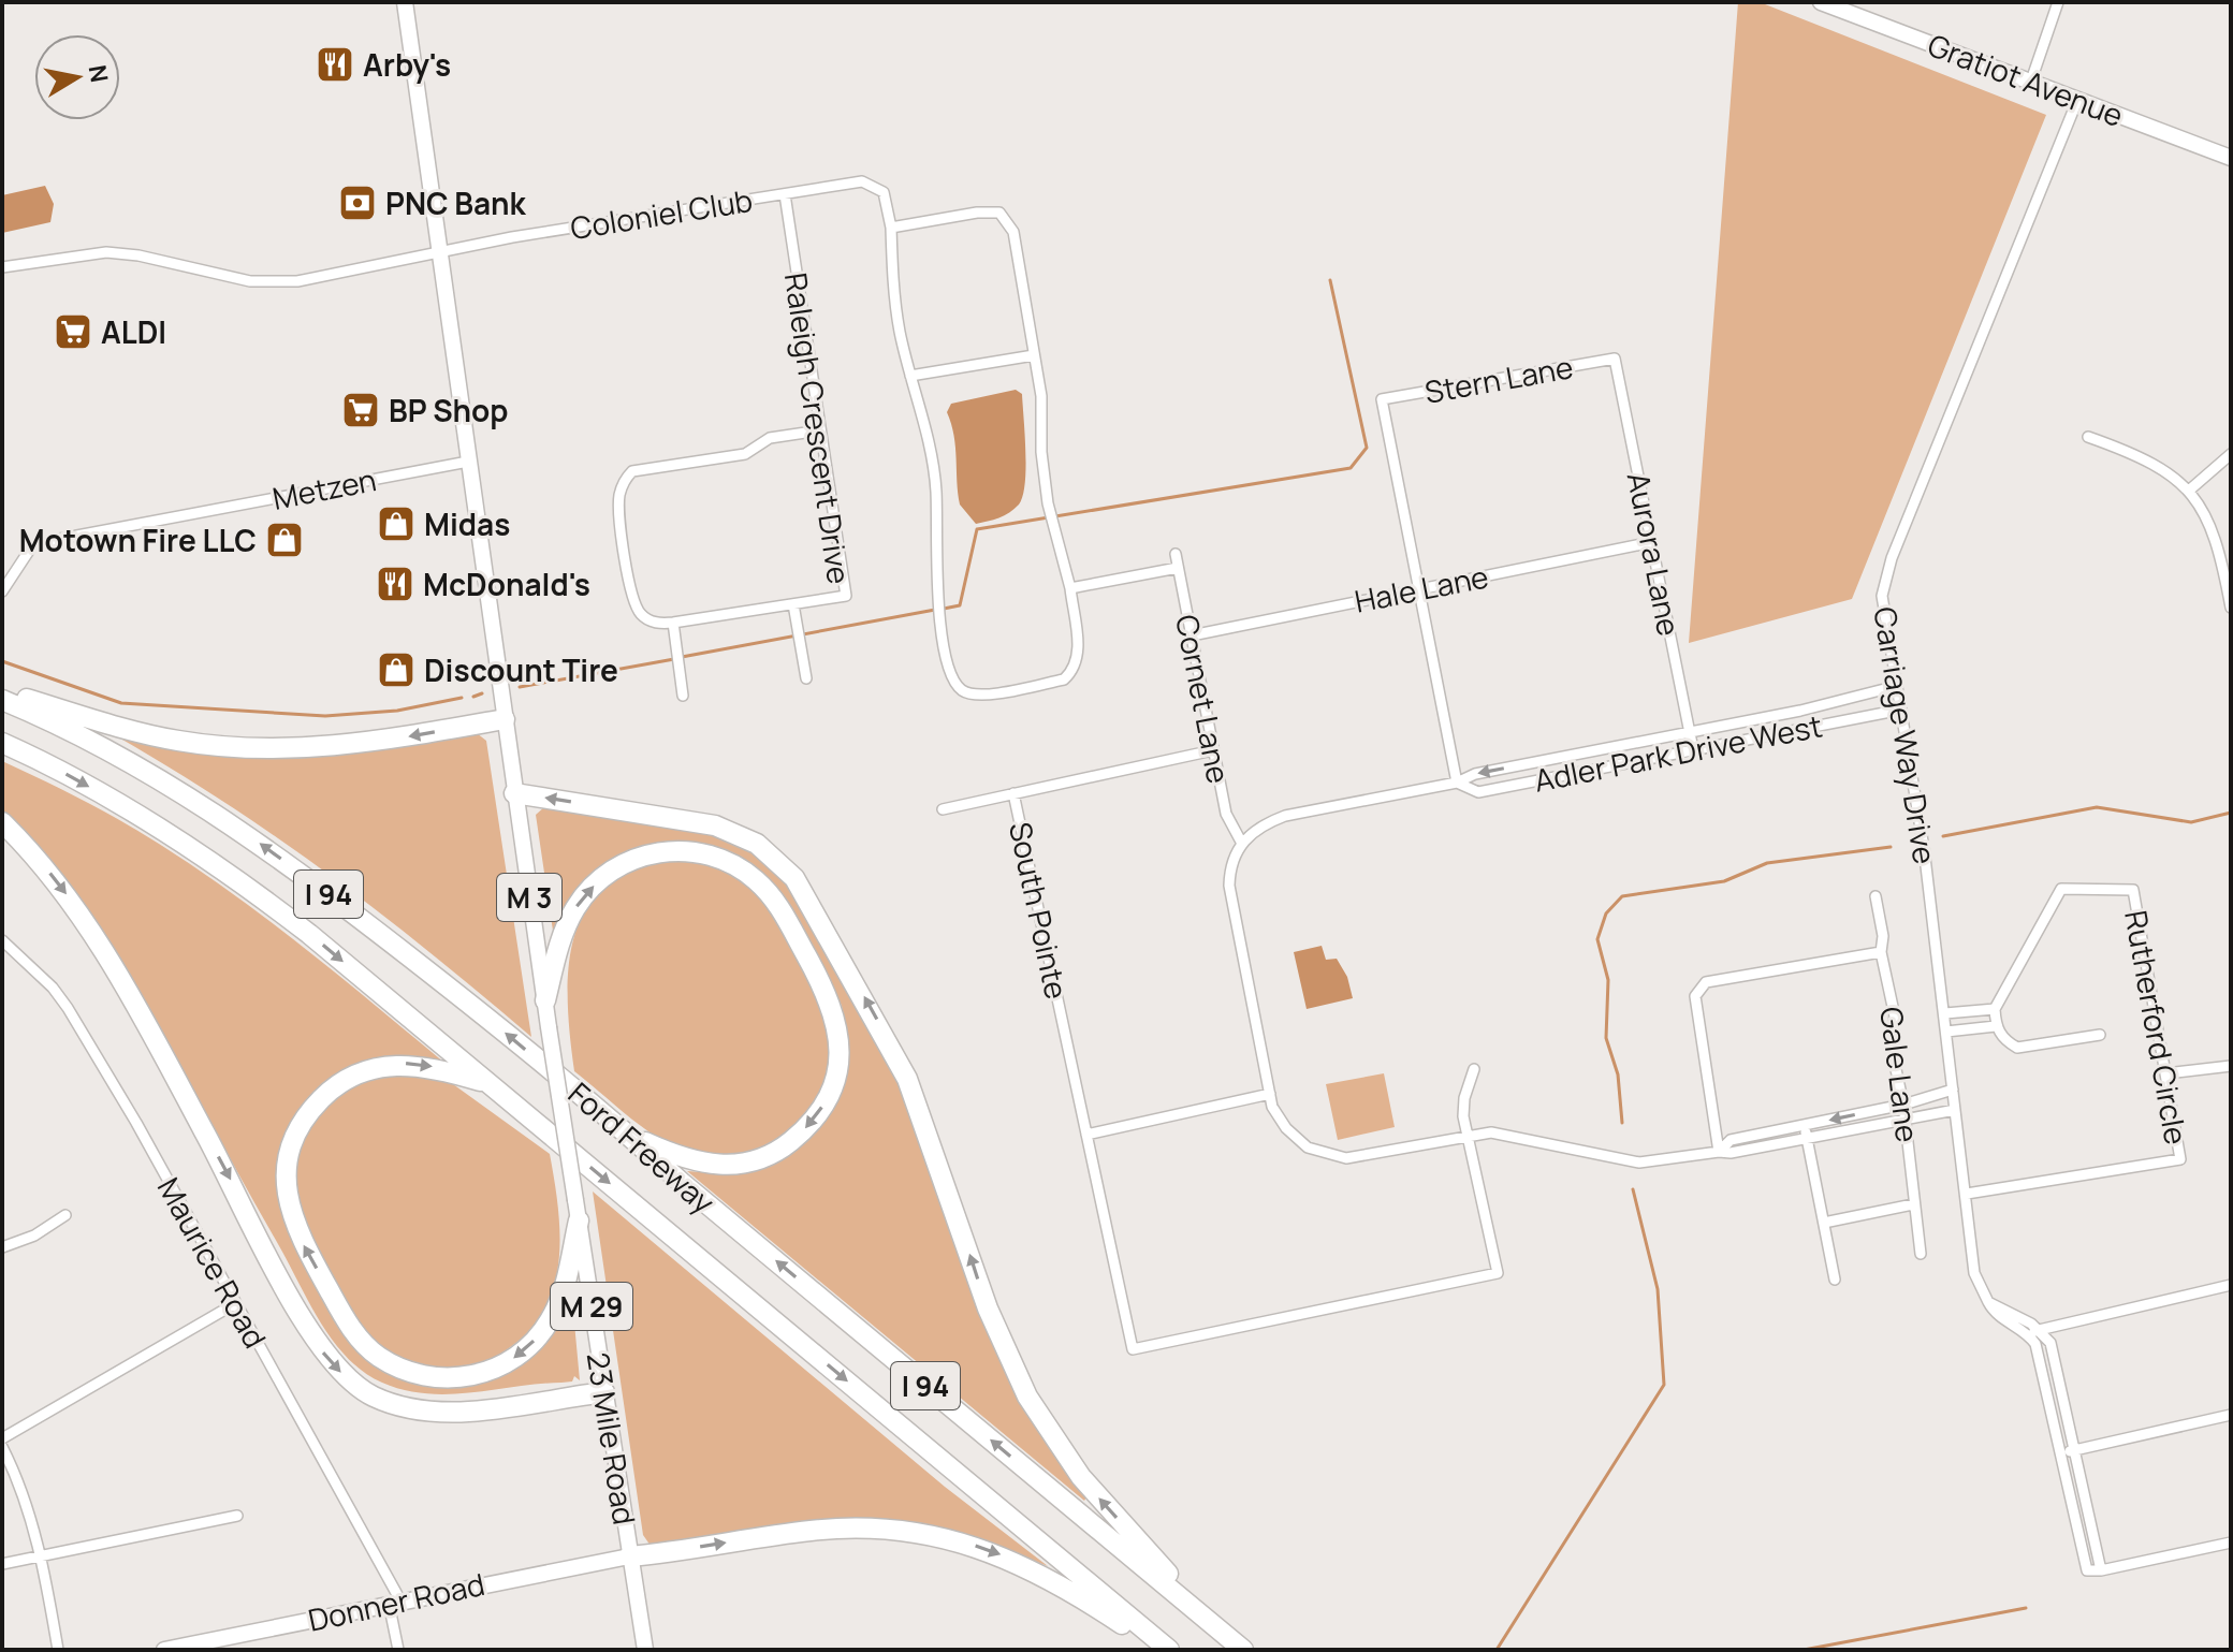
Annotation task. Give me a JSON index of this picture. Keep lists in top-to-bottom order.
{
  "streets": {
    "highway": ["I 94", "Ford Freeway"],
    "main road": [
      "Gratiot Avenue",
      "M 3",
      "M 29",
      "23 Mile Road",
      "Donner Road"
    ],
    "street": [
      "Coloniel Club",
      "Stern Lane",
      "Raleigh Crescent Drive",
      "Metzen",
      "Aurora Lane",
      "Hale Lane",
      "Cornet Lane",
      "Carriage Way Drive",
      "Adler Park Drive West",
      "South Pointe",
      "Rutherford Circle",
      "Gale Lane",
      "Maurice Road"
    ]
  },
  "crossings": [
    ["Gratiot Avenue", "Carriage Way Drive"],
    ["Coloniel Club", "Raleigh Crescent Drive"],
    ["Coloniel Club", "23 Mile Road"],
    ["Stern Lane", "Aurora Lane"],
    ["Stern Lane", "Hale Lane"],
    ["Metzen", "23 Mile Road"],
    ["Aurora Lane", "Hale Lane"],
    ["Aurora Lane", "Adler Park Drive West"],
    ["Hale Lane", "Cornet Lane"],
    ["Cornet Lane", "Adler Park Drive West"],
    ["Carriage Way Drive", "Adler Park Drive West"],
    ["Carriage Way Drive", "Rutherford Circle"],
    ["Maurice Road", "Donner Road"],
    ["23 Mile Road", "Donner Road"]
  ],
  "places": {
    "restaurant": ["Arby's", "McDonald's"],
    "bank": ["PNC Bank"],
    "supermarket": ["ALDI", "BP Shop"],
    "shop": ["Midas", "Motown Fire LLC", "Discount Tire"]
  },
  "north": "right"
}
